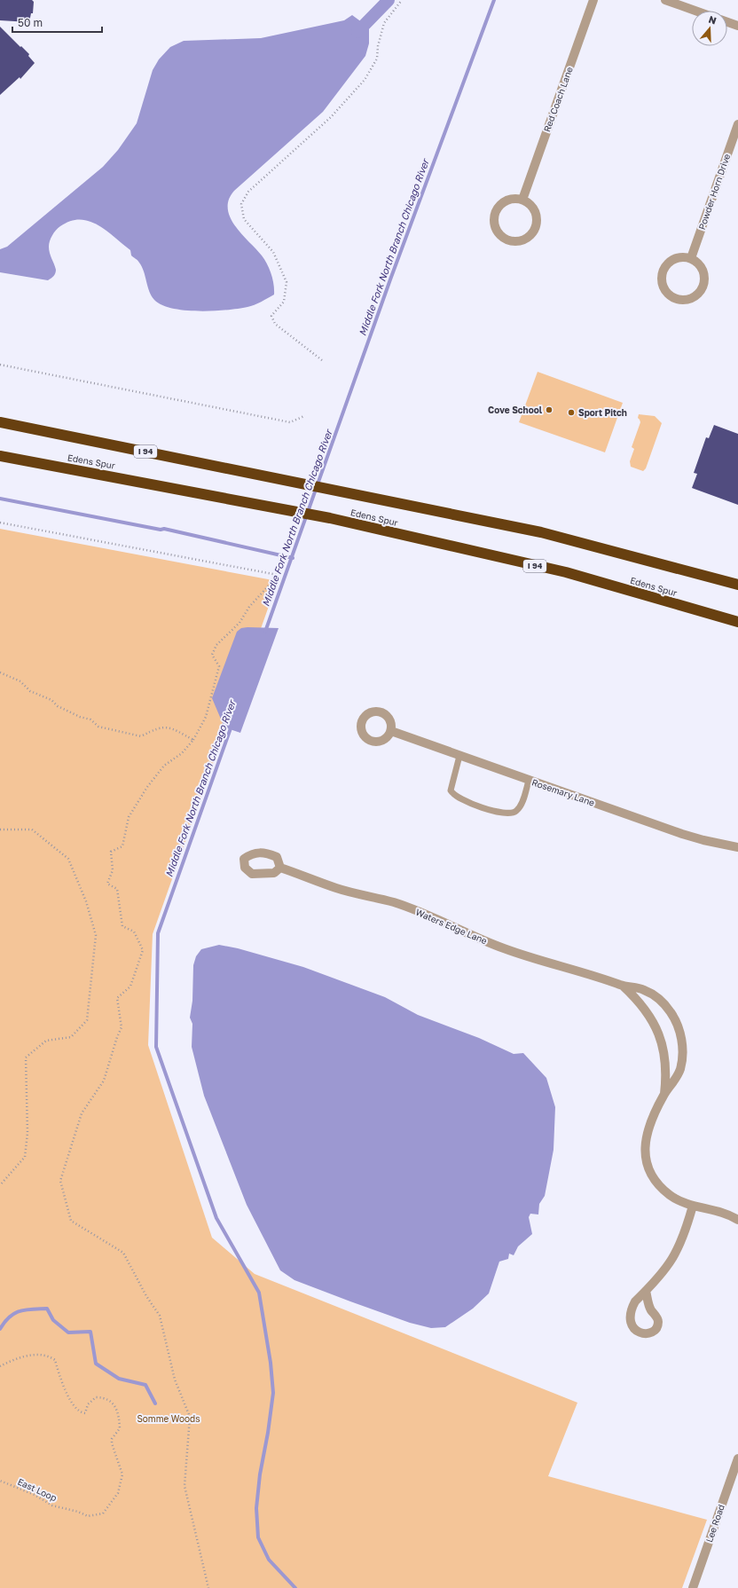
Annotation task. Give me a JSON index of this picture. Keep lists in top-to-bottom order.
{
  "streets": {
    "highway": ["I 94", "Edens Spur"],
    "street": [
      "Red Coach Lane",
      "Powder Horn Drive",
      "Rosemary Lane",
      "Waters Edge Lane",
      "Lee Road"
    ],
    "path": ["East Loop"]
  },
  "water": ["Middle Fork North Branch Chicago River"],
  "parks": ["Somme Woods"],
  "places": ["Cove School", "Sport Pitch"],
  "scale_bar": "50 m",
  "north": "top"
}
